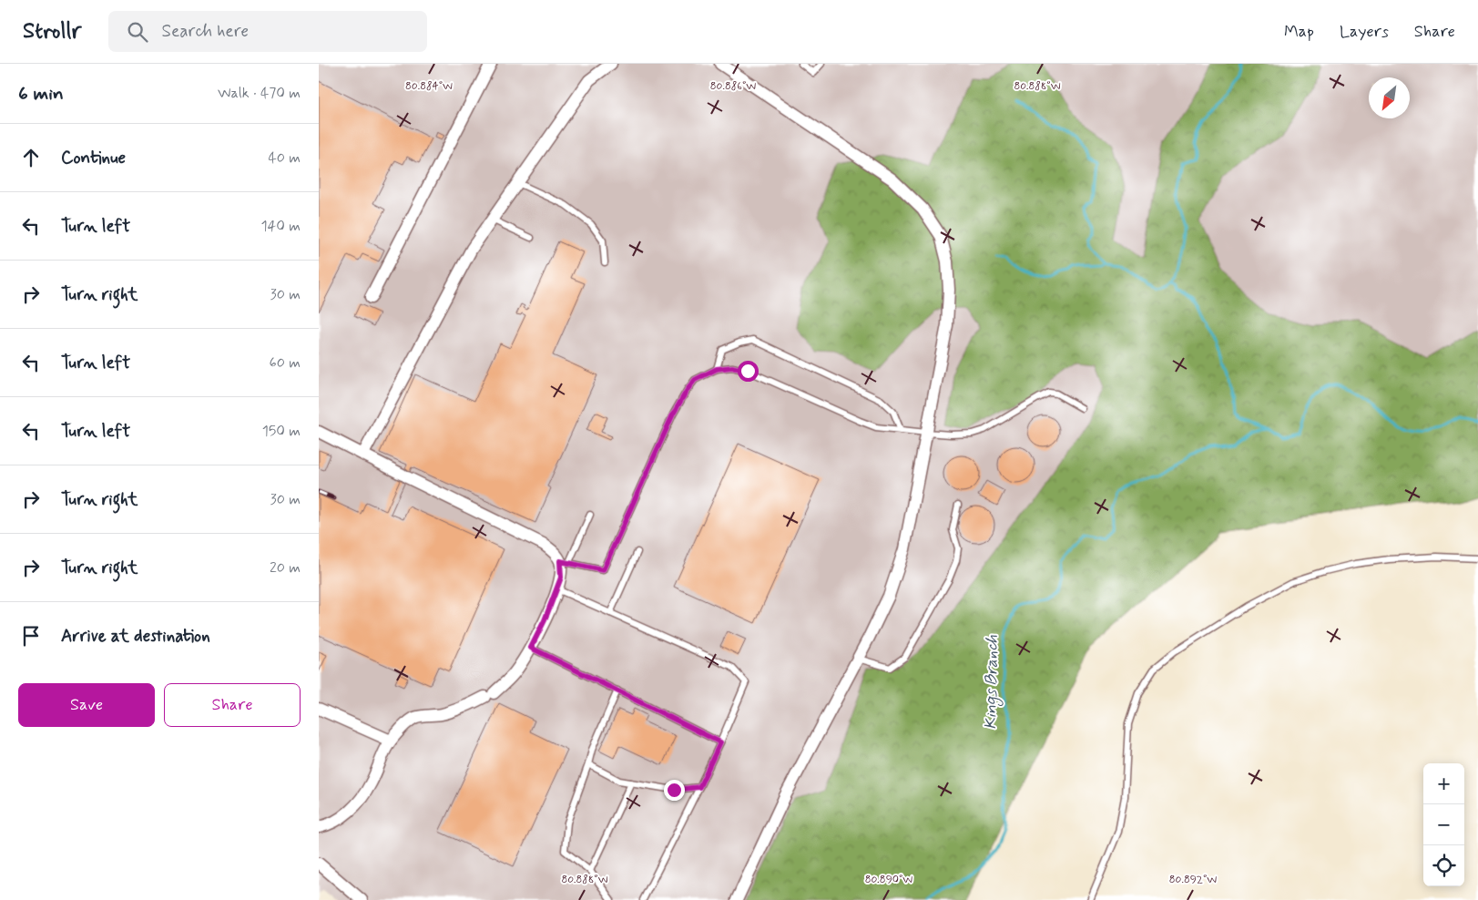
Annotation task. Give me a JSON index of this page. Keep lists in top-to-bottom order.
{
  "water": ["Kings Branch"],
  "north": "bottom left",
  "page": {
    "header": "Strollr",
    "search": "Search here",
    "nav": ["Map", "Layers", "Share"],
    "heading": ["6 min", "Walk · 470 m"],
    "list": [
      ["Continue", "40 m"],
      ["Turn left", "140 m"],
      ["Turn right", "30 m"],
      ["Turn left", "60 m"],
      ["Turn left", "150 m"],
      ["Turn right", "30 m"],
      ["Turn right", "20 m"],
      "Arrive at destination"
    ],
    "buttons": ["Save", "Share"],
    "map_buttons": ["+", "−"]
  },
  "coordinates": [
    "80.884°W",
    "80.886°W",
    "80.888°W",
    "80.890°W",
    "80.892°W"
  ]
}
